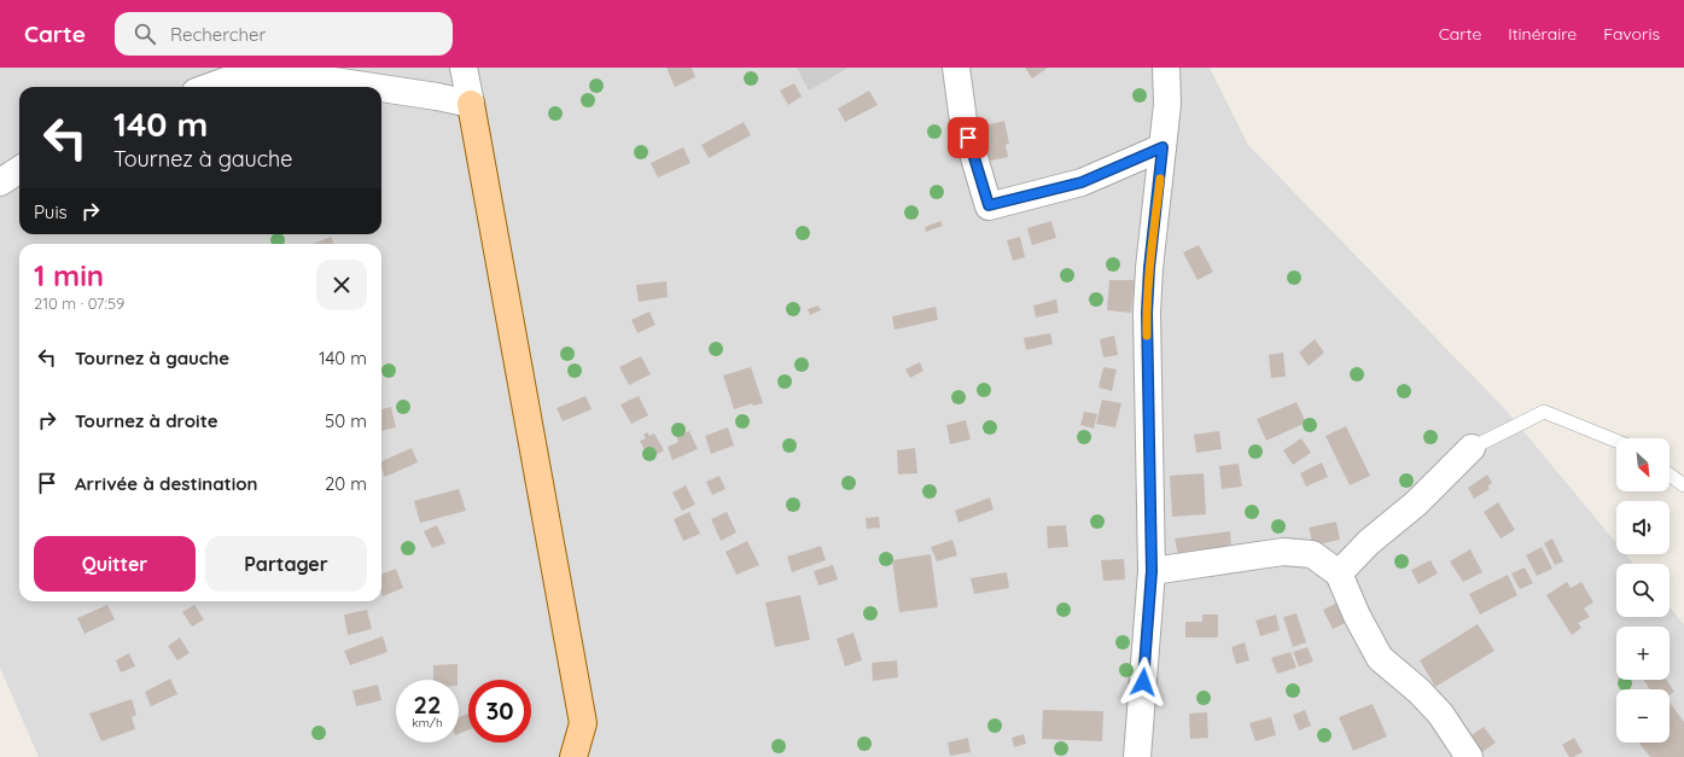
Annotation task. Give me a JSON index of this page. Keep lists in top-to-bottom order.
{
  "north": "bottom right",
  "page": {
    "header": "Carte",
    "search": "Rechercher",
    "nav": ["Carte", "Itinéraire", "Favoris"],
    "turn": ["140 m", "Tournez à gauche"],
    "then": "Puis",
    "heading": ["1 min", "210 m · 07:59"],
    "list": [
      {
        "name": "Tournez à gauche",
        "value": "140 m"
      },
      {
        "name": "Tournez à droite",
        "value": "50 m"
      },
      {
        "name": "Arrivée à destination",
        "value": "20 m"
      }
    ],
    "map_buttons": ["+", "−"],
    "buttons": ["Quitter", "Partager"],
    "speed": "22 km/h",
    "limit": "30"
  }
}
